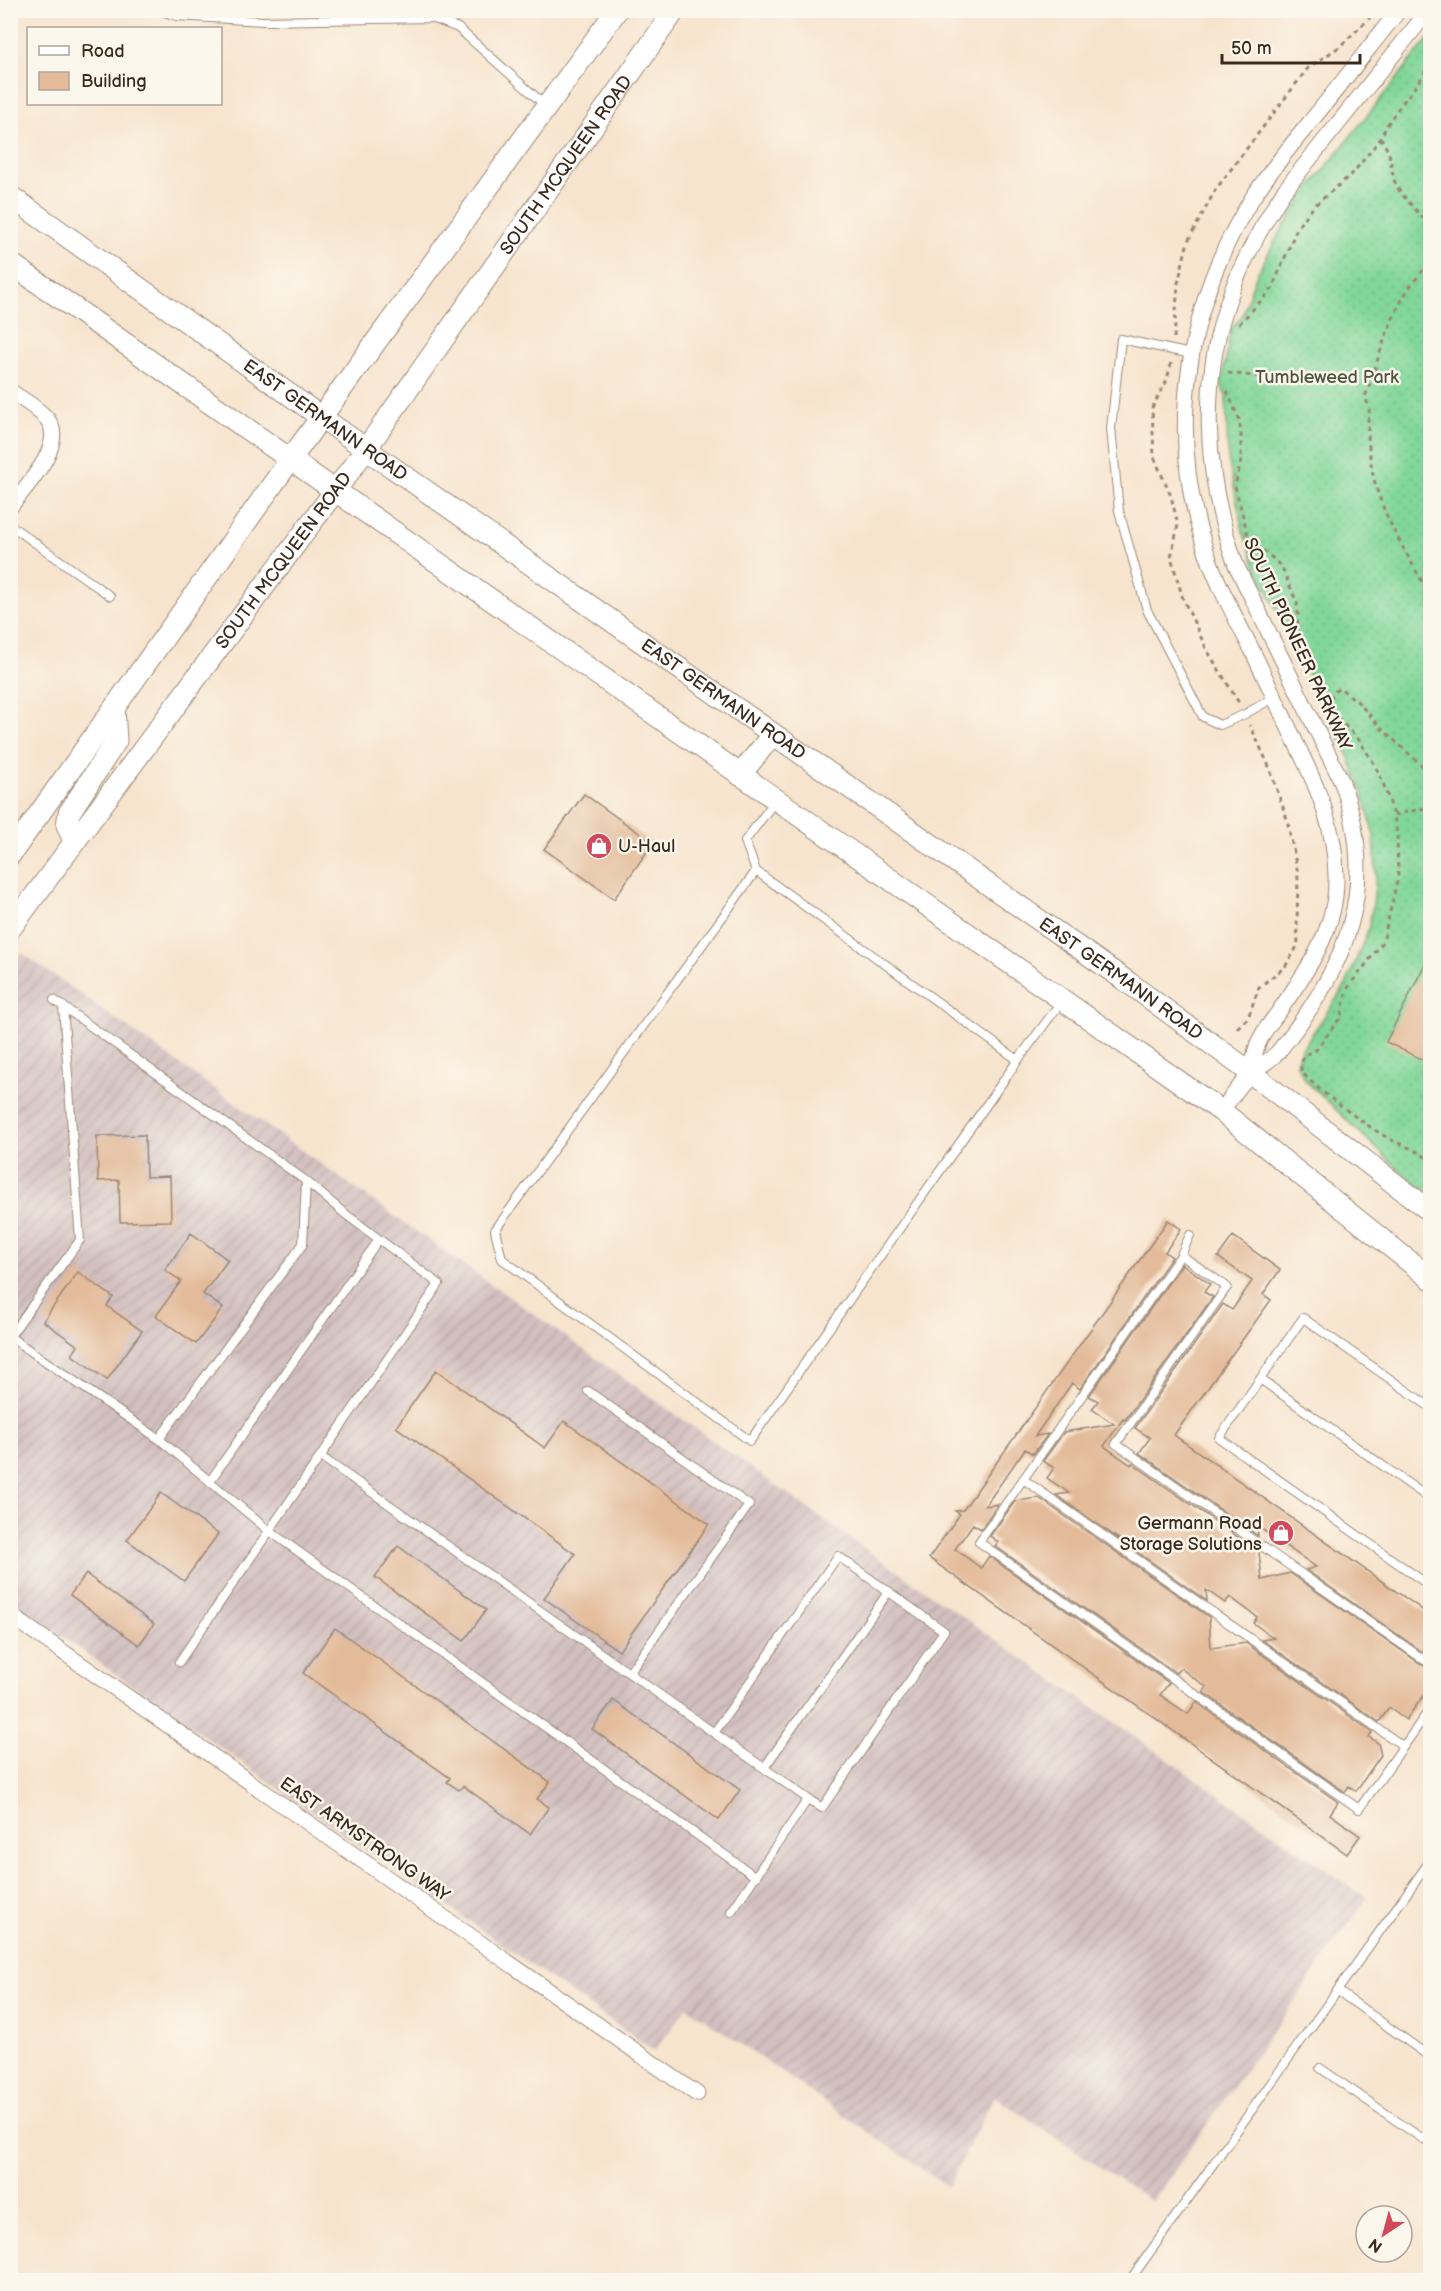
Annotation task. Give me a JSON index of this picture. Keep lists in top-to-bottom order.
{
  "streets": {
    "main road": ["SOUTH MCQUEEN ROAD", "EAST GERMANN ROAD"],
    "street": ["SOUTH PIONEER PARKWAY", "EAST ARMSTRONG WAY"]
  },
  "crossings": [
    ["SOUTH MCQUEEN ROAD", "EAST GERMANN ROAD"],
    ["EAST GERMANN ROAD", "SOUTH PIONEER PARKWAY"]
  ],
  "parks": ["Tumbleweed Park"],
  "places": {
    "shop": ["U-Haul", "Germann Road Storage Solutions"]
  },
  "legend": ["Road", "Building"],
  "scale_bar": "50 m",
  "north": "bottom left"
}
